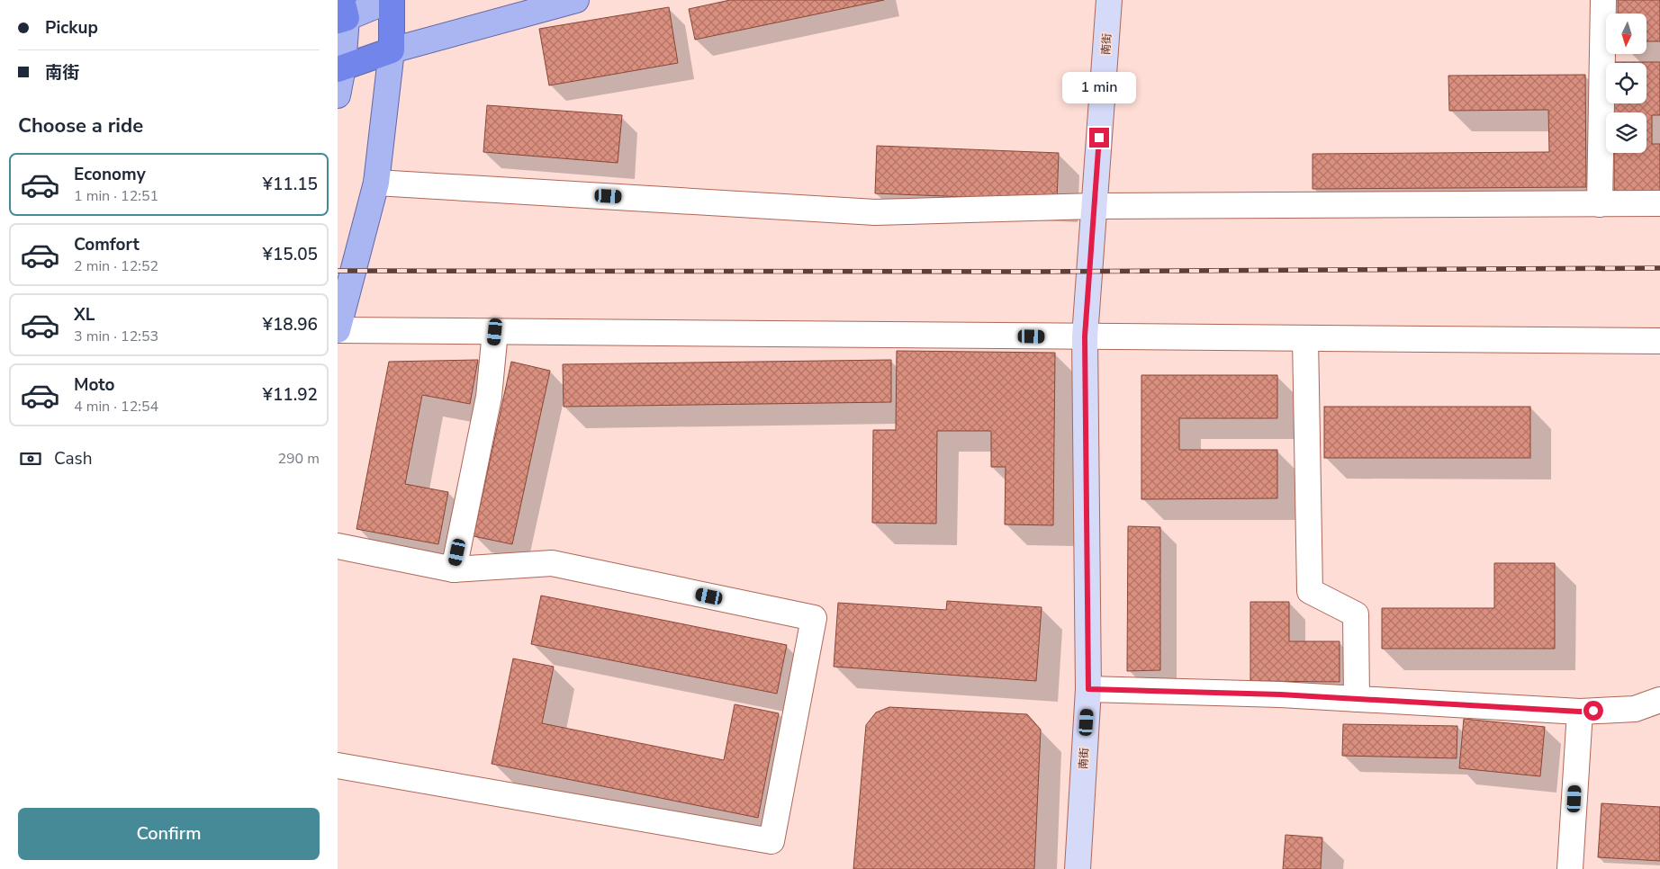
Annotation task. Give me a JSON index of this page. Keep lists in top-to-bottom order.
{
  "streets": {
    "street": ["南街"]
  },
  "north": "bottom",
  "page": {
    "banner": ["Pickup", "南街"],
    "bubble": "1 min",
    "heading": "Choose a ride",
    "list": [
      {
        "name": "Economy",
        "note": "1 min · 12:51",
        "value": "¥11.15"
      },
      {
        "name": "Comfort",
        "note": "2 min · 12:52",
        "value": "¥15.05"
      },
      {
        "name": "XL",
        "note": "3 min · 12:53",
        "value": "¥18.96"
      },
      {
        "name": "Moto",
        "note": "4 min · 12:54",
        "value": "¥11.92"
      }
    ],
    "pay": ["Cash", "290 m"],
    "buttons": "Confirm"
  }
}
